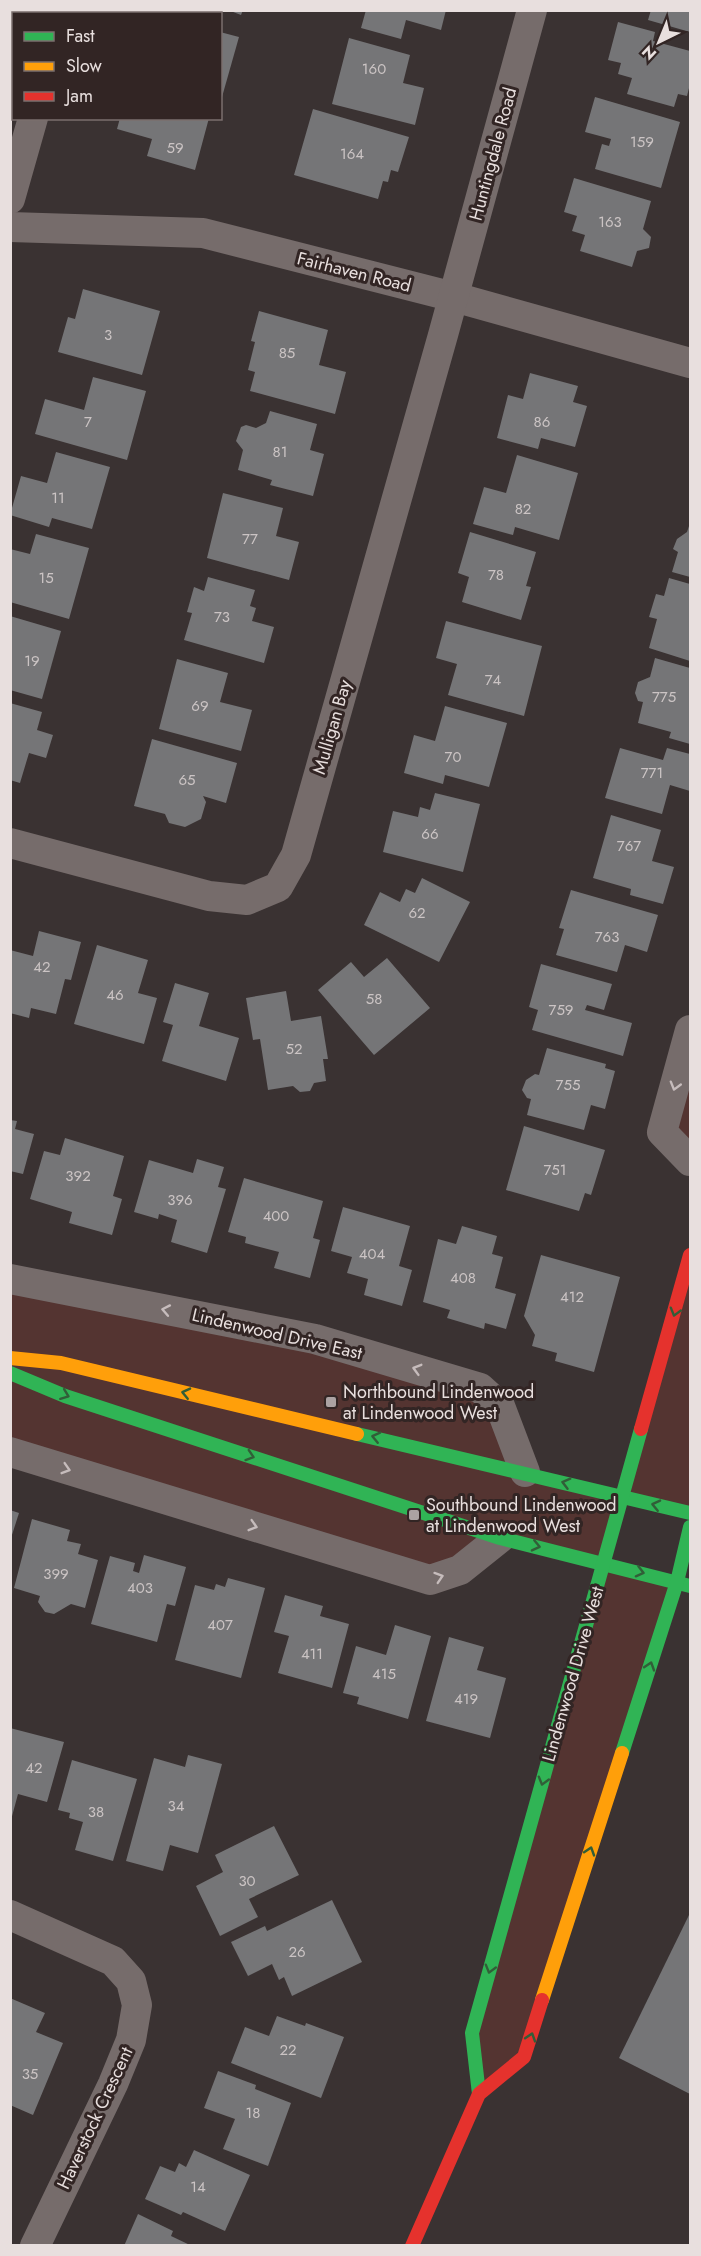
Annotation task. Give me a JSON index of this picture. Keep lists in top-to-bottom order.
{
  "streets": {
    "street": [
      "Huntingdale Road",
      "Fairhaven Road",
      "Mulligan Bay",
      "Lindenwood Drive East",
      "Lindenwood Drive West",
      "Haverstock Crescent"
    ]
  },
  "crossings": [
    ["Huntingdale Road", "Fairhaven Road"],
    ["Huntingdale Road", "Mulligan Bay"],
    ["Fairhaven Road", "Mulligan Bay"]
  ],
  "places": {
    "transit": ["Northbound Lindenwood at Lindenwood West", "Southbound Lindenwood at Lindenwood West"]
  },
  "house_numbers": [
    "160",
    "159",
    "59",
    "164",
    "163",
    "3",
    "85",
    "7",
    "86",
    "81",
    "11",
    "82",
    "77",
    "78",
    "15",
    "73",
    "19",
    "74",
    "775",
    "69",
    "70",
    "771",
    "65",
    "66",
    "767",
    "62",
    "763",
    "42",
    "46",
    "58",
    "759",
    "52",
    "755",
    "751",
    "392",
    "396",
    "400",
    "404",
    "408",
    "412",
    "399",
    "403",
    "407",
    "411",
    "415",
    "419",
    "42",
    "34",
    "38",
    "30",
    "26",
    "22",
    "35",
    "18",
    "14"
  ],
  "legend": ["Fast", "Slow", "Jam"],
  "north": "bottom left"
}
